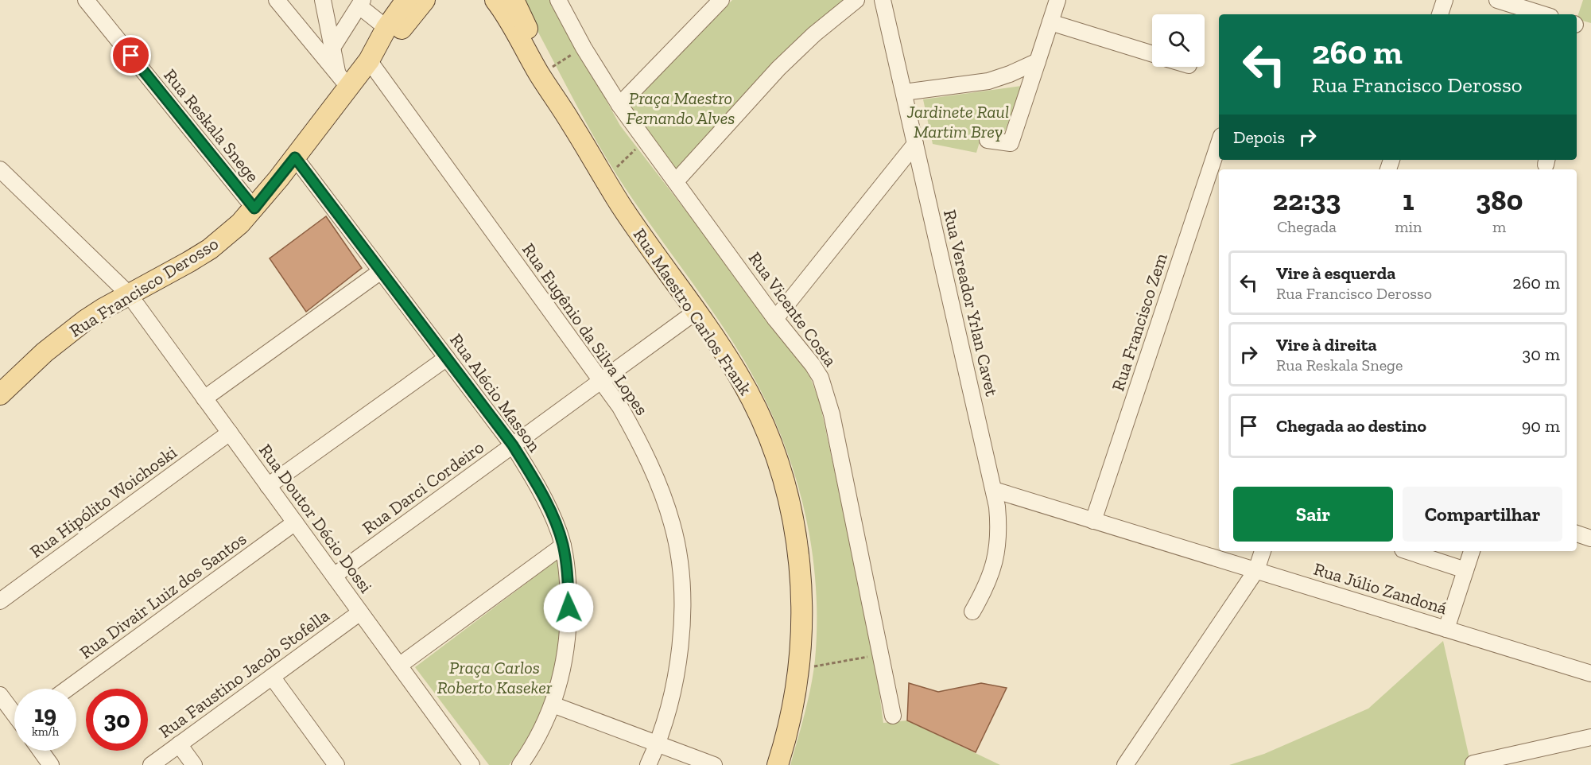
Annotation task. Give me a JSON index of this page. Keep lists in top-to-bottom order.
{
  "streets": {
    "main road": ["Rua Francisco Derosso", "Rua Maestro Carlos Frank"],
    "street": [
      "Rua Reskala Snege",
      "Rua Vereador Yrlan Cavet",
      "Rua Vicente Costa",
      "Rua Francisco Zem",
      "Rua Eugênio da Silva Lopes",
      "Rua Alécio Masson",
      "Rua Darci Cordeiro",
      "Rua Hipólito Woichoski",
      "Rua Doutor Décio Dossi",
      "Rua Júlio Zandoná",
      "Rua Divair Luiz dos Santos",
      "Rua Faustino Jacob Stofella"
    ]
  },
  "crossings": [
    ["Rua Reskala Snege", "Rua Francisco Derosso"],
    ["Rua Francisco Derosso", "Rua Eugênio da Silva Lopes"],
    ["Rua Francisco Derosso", "Rua Alécio Masson"],
    ["Rua Francisco Derosso", "Rua Doutor Décio Dossi"],
    ["Rua Vereador Yrlan Cavet", "Rua Júlio Zandoná"],
    ["Rua Maestro Carlos Frank", "Rua Darci Cordeiro"],
    ["Rua Francisco Zem", "Rua Júlio Zandoná"],
    ["Rua Eugênio da Silva Lopes", "Rua Darci Cordeiro"],
    ["Rua Alécio Masson", "Rua Darci Cordeiro"],
    ["Rua Darci Cordeiro", "Rua Doutor Décio Dossi"],
    ["Rua Hipólito Woichoski", "Rua Doutor Décio Dossi"],
    ["Rua Doutor Décio Dossi", "Rua Divair Luiz dos Santos"],
    ["Rua Doutor Décio Dossi", "Rua Faustino Jacob Stofella"]
  ],
  "parks": ["Praça Maestro Fernando Alves", "Jardinete Raul Martim Brey", "Praça Carlos Roberto Kaseker"],
  "page": {
    "turn": ["260 m", "Rua Francisco Derosso"],
    "then": "Depois",
    "eta": [
      "22:33",
      "Chegada",
      "1",
      "min",
      "380",
      "m"
    ],
    "list": [
      {
        "name": "Vire à esquerda",
        "note": "Rua Francisco Derosso",
        "value": "260 m"
      },
      {
        "name": "Vire à direita",
        "note": "Rua Reskala Snege",
        "value": "30 m"
      },
      {
        "name": "Chegada ao destino",
        "value": "90 m"
      }
    ],
    "buttons": ["Sair", "Compartilhar"],
    "speed": "19 km/h",
    "limit": "30"
  }
}
